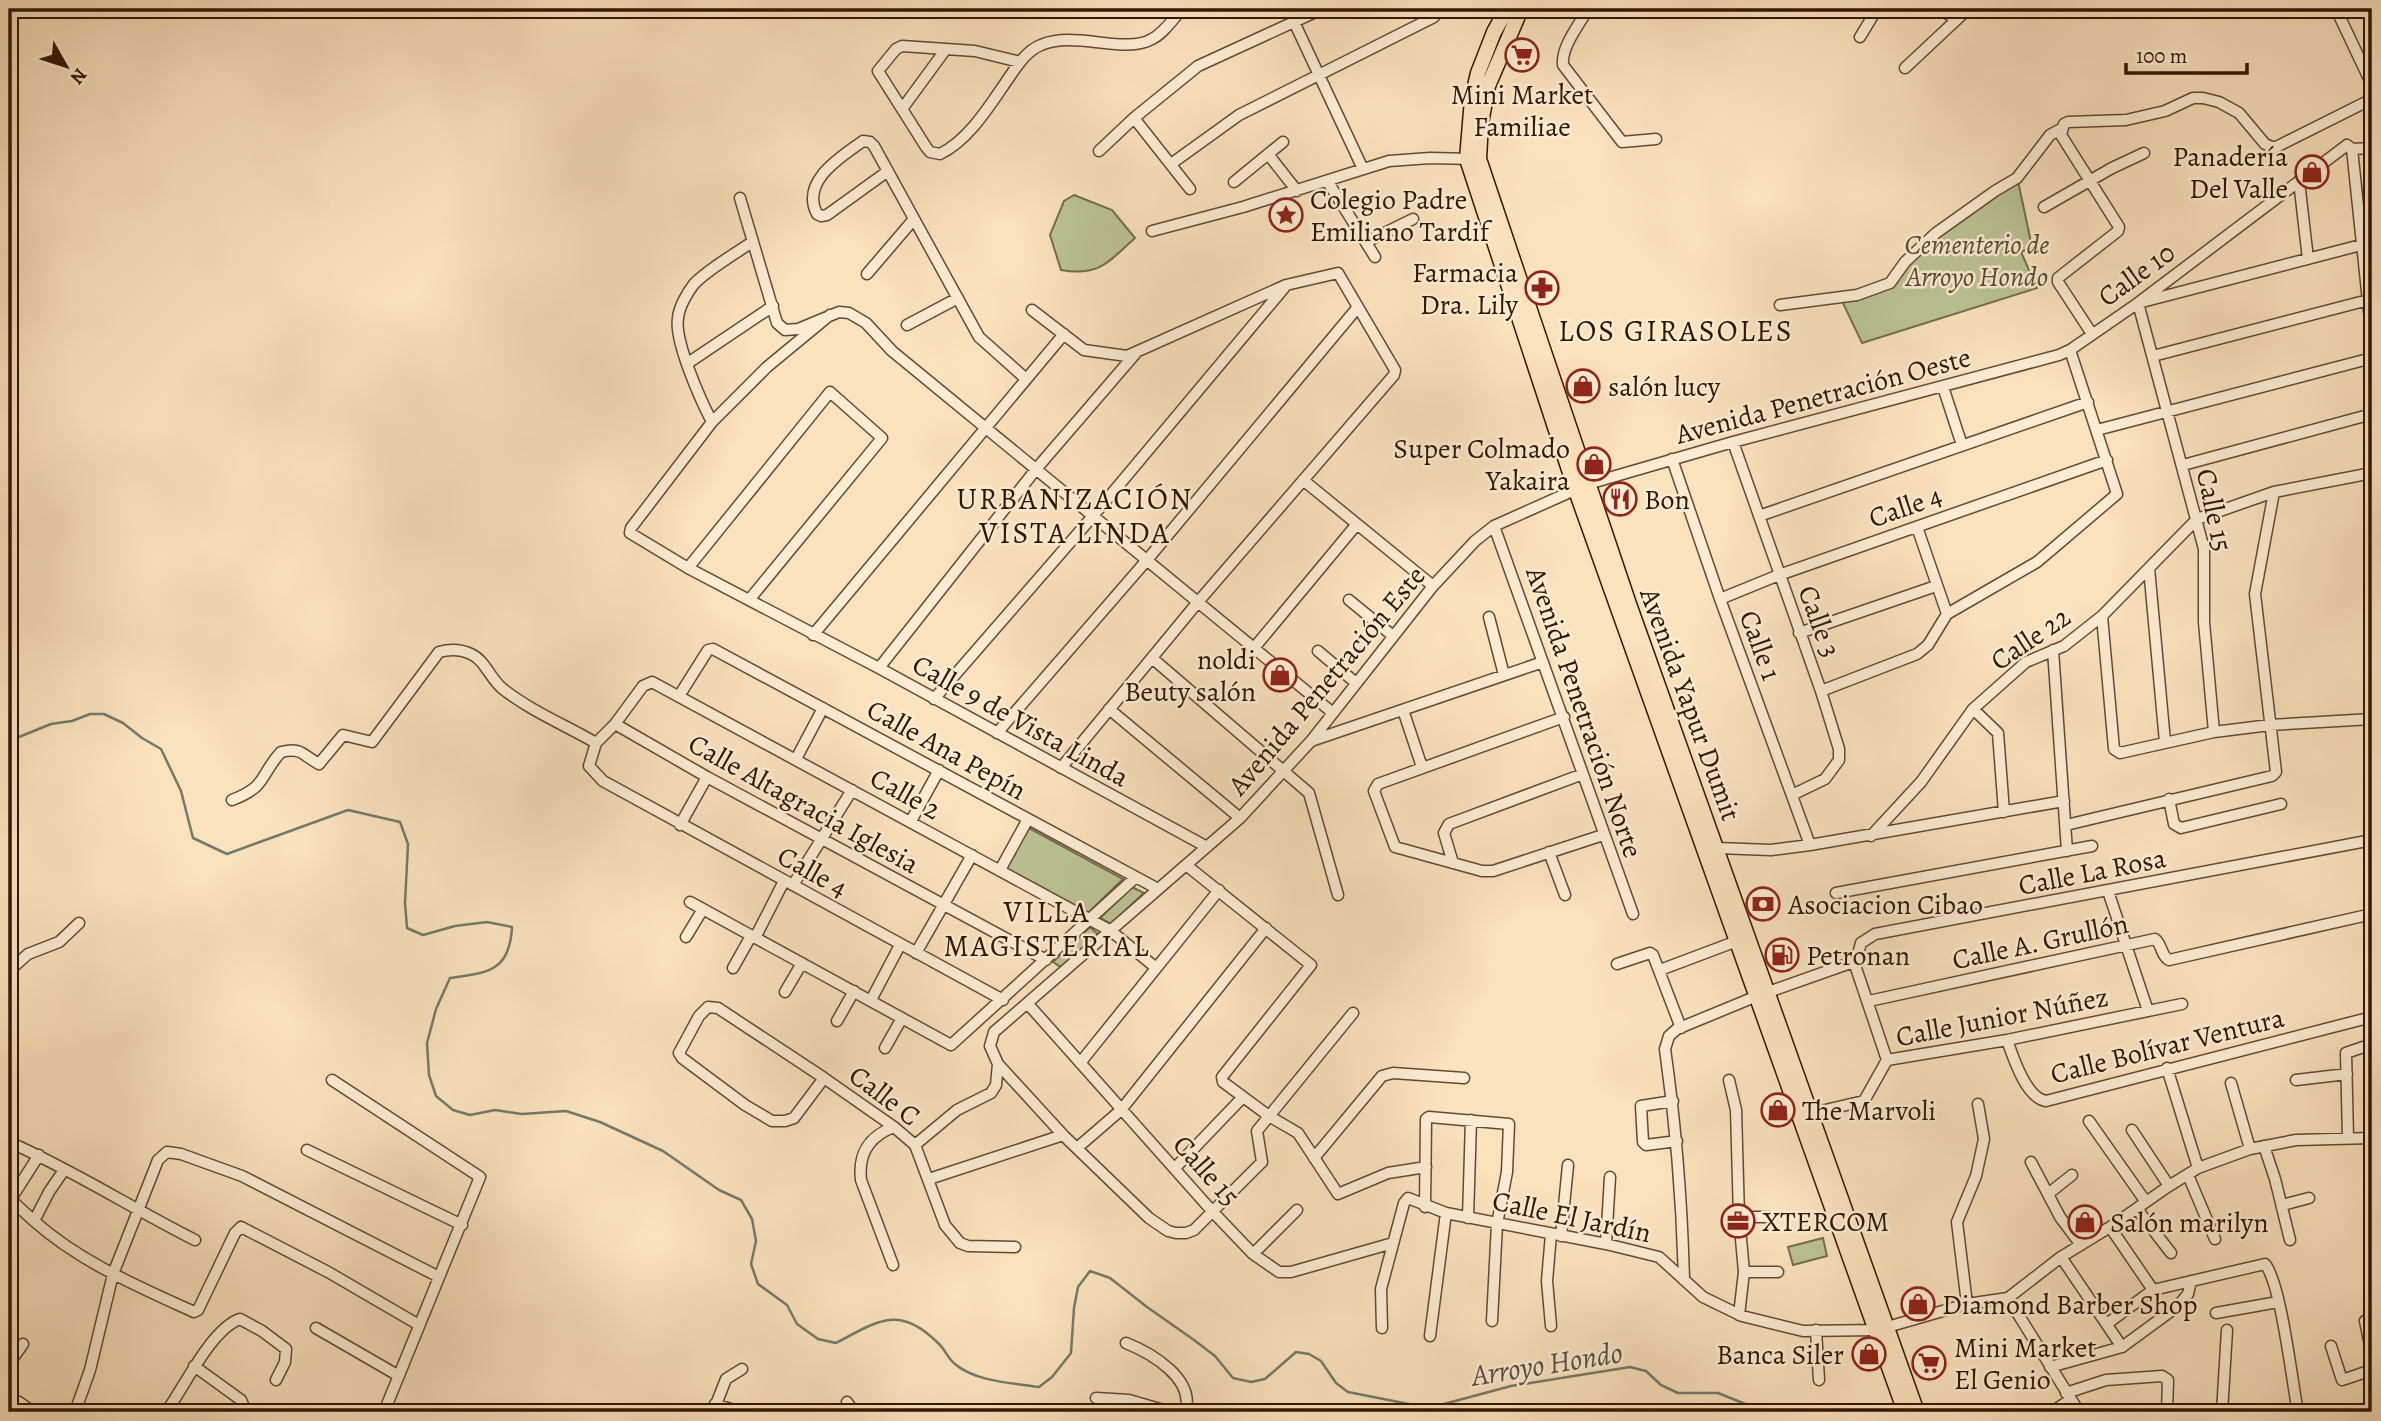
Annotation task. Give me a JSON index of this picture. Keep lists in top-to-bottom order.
{
  "streets": {
    "main road": ["Avenida Yapur Dumit"],
    "street": [
      "Calle 10",
      "Avenida Penetración Oeste",
      "Calle 4",
      "Calle 15",
      "Calle 3",
      "Calle 22",
      "Calle 1",
      "Avenida Penetración Este",
      "Avenida Penetración Norte",
      "Calle 9 de Vista Linda",
      "Calle Ana Pepín",
      "Calle 2",
      "Calle Altagracia Iglesia",
      "Calle La Rosa",
      "Calle A. Grullón",
      "Calle Junior Núñez",
      "Calle Bolívar Ventura",
      "Calle C",
      "Calle El Jardín"
    ]
  },
  "crossings": [
    ["Calle 10", "Avenida Penetración Oeste"],
    ["Calle 10", "Calle 15"],
    ["Avenida Penetración Oeste", "Calle 3"],
    ["Avenida Penetración Oeste", "Calle 1"],
    ["Avenida Penetración Oeste", "Avenida Penetración Este"],
    ["Avenida Penetración Oeste", "Avenida Yapur Dumit"],
    ["Calle 4", "Calle 3"],
    ["Calle 4", "Calle 1"],
    ["Calle 15", "Calle 22"],
    ["Calle 15", "Avenida Penetración Este"],
    ["Calle 15", "Calle El Jardín"],
    ["Calle 3", "Calle 1"],
    ["Avenida Penetración Este", "Avenida Yapur Dumit"],
    ["Avenida Penetración Este", "Avenida Penetración Norte"],
    ["Avenida Penetración Este", "Calle 9 de Vista Linda"],
    ["Avenida Penetración Este", "Calle Ana Pepín"],
    ["Avenida Penetración Este", "Calle 2"],
    ["Avenida Yapur Dumit", "Calle Junior Núñez"],
    ["Avenida Yapur Dumit", "Calle El Jardín"],
    ["Calle Ana Pepín", "Calle 2"],
    ["Calle 2", "Calle Altagracia Iglesia"],
    ["Calle Junior Núñez", "Calle Bolívar Ventura"]
  ],
  "districts": ["LOS GIRASOLES", "URBANIZACIÓN VISTA LINDA", "VILLA MAGISTERIAL"],
  "water": ["Arroyo Hondo"],
  "parks": ["Cementerio de Arroyo Hondo"],
  "places": {
    "supermarket": ["Mini Market Familiae", "Mini Market El Genio"],
    "shop": [
      "Panadería Del Valle",
      "salón lucy",
      "Super Colmado Yakaira",
      "noldi Beuty salón",
      "The Marvoli",
      "Salón marilyn",
      "Diamond Barber Shop",
      "Banca Siler"
    ],
    "place": ["Colegio Padre Emiliano Tardif"],
    "pharmacy": ["Farmacia Dra. Lily"],
    "restaurant": ["Bon"],
    "bank": ["Asociacion Cibao"],
    "fuel station": ["Petronan"],
    "office": ["XTERCOM"]
  },
  "scale_bar": "100 m",
  "north": "bottom right"
}
